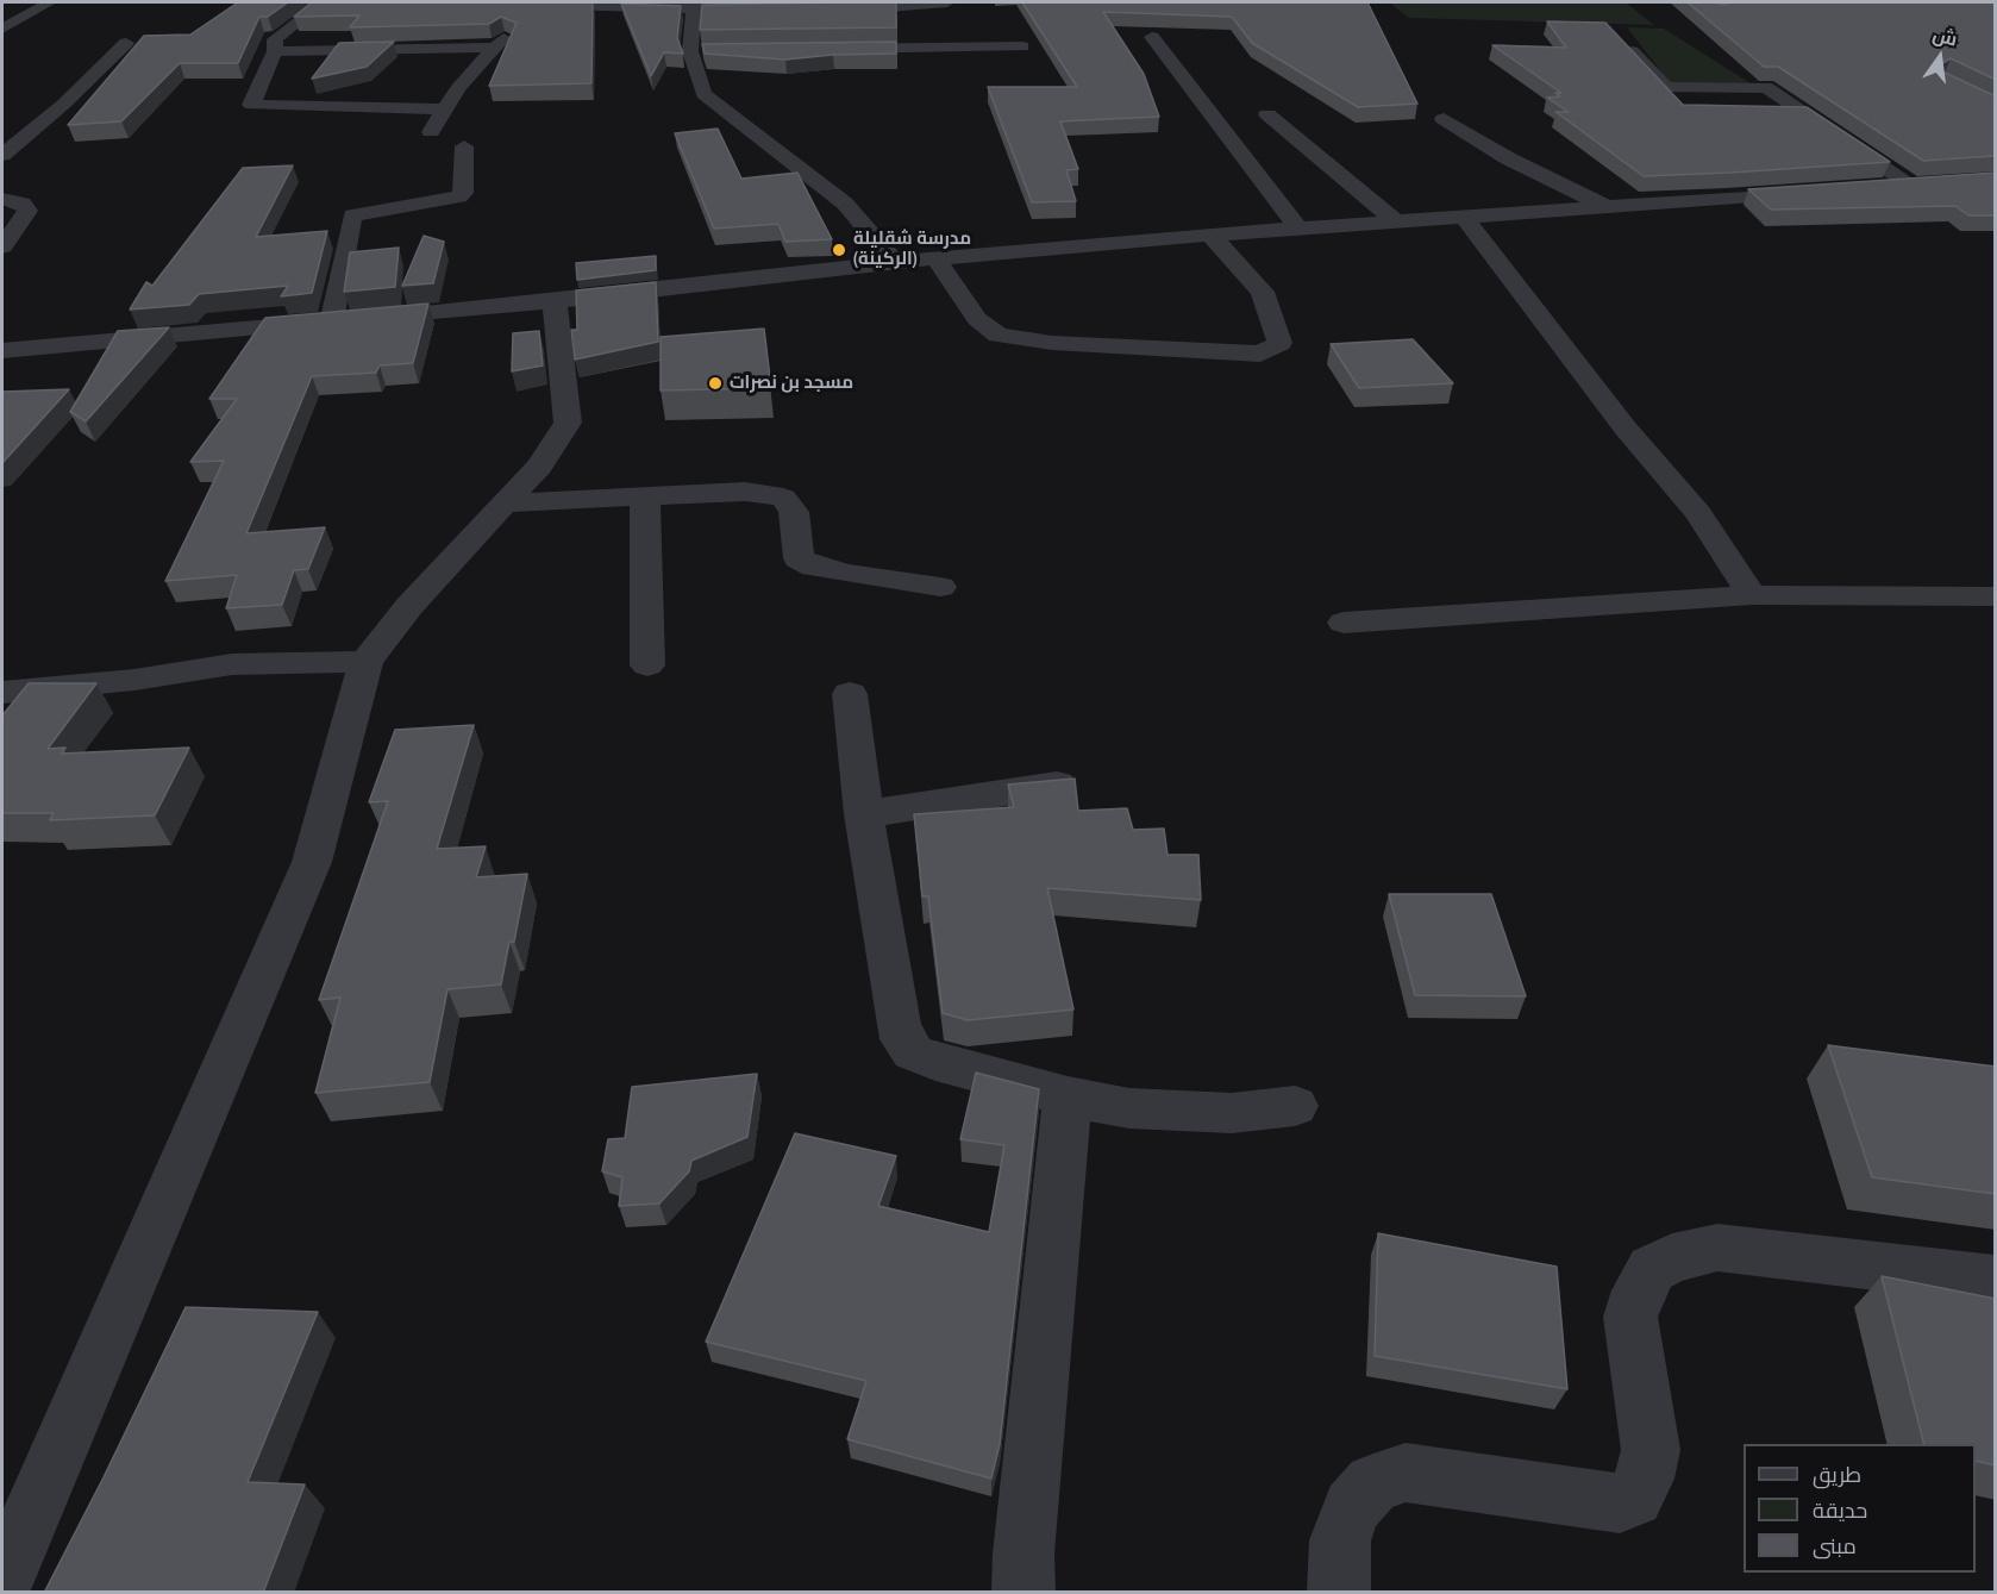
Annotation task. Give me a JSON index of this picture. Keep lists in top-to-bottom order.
{
  "places": ["مدرسة شقليلة (الركينة)", "مسجد بن نصرات"],
  "legend": ["طريق", "حديقة", "مبنى"],
  "north": "top"
}
